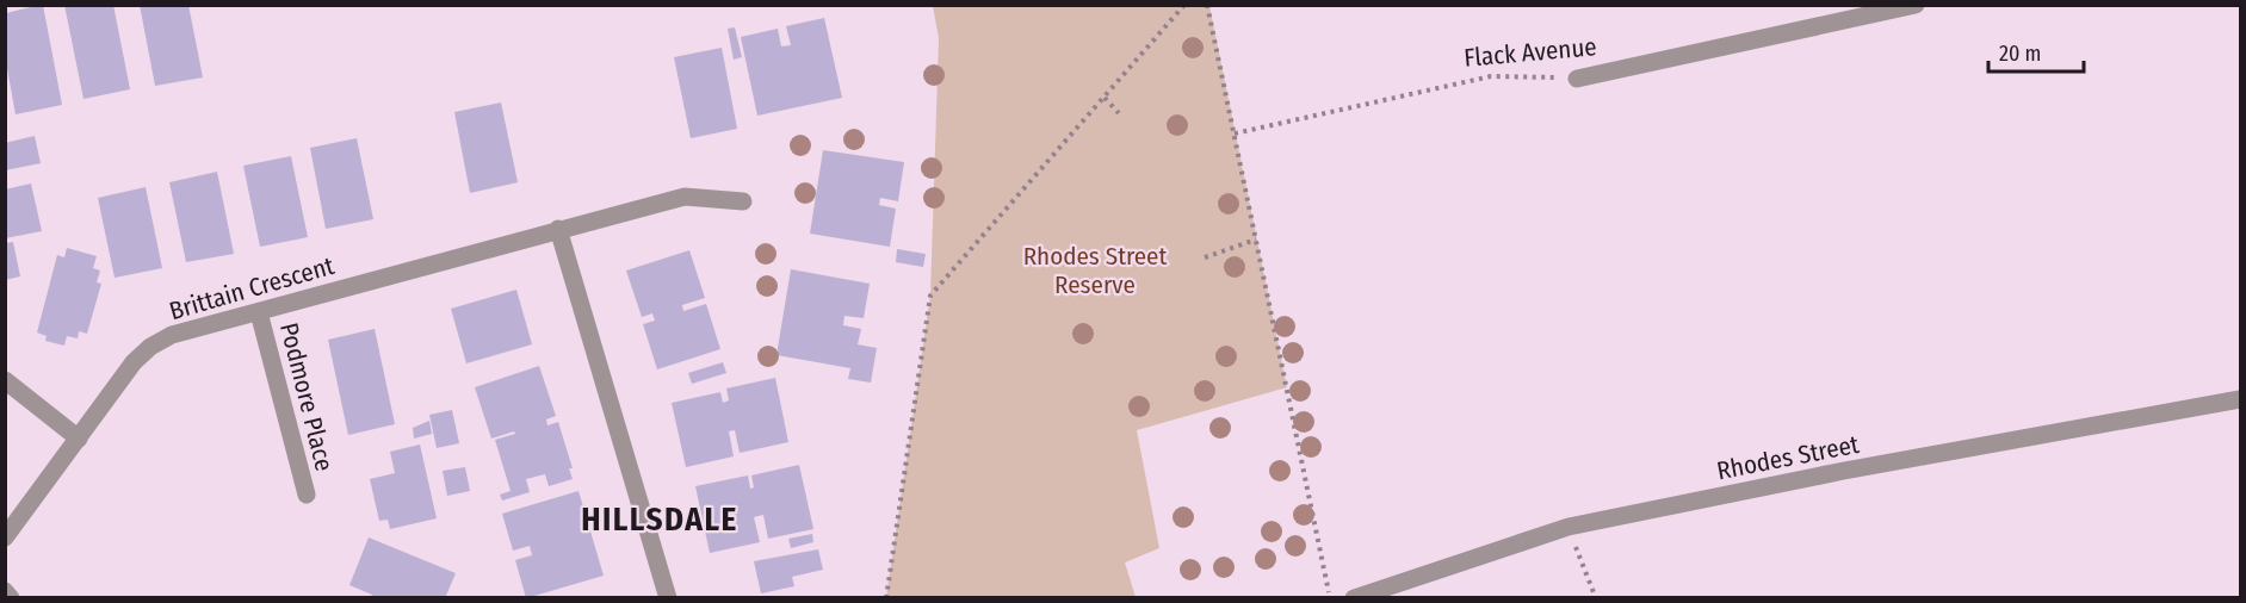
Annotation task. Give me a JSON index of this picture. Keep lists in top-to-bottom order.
{
  "streets": {
    "street": [
      "Flack Avenue",
      "Brittain Crescent",
      "Podmore Place",
      "Rhodes Street"
    ]
  },
  "crossings": [
    ["Brittain Crescent", "Podmore Place"]
  ],
  "districts": ["HILLSDALE"],
  "parks": ["Rhodes Street Reserve"],
  "scale_bar": "20 m"
}
